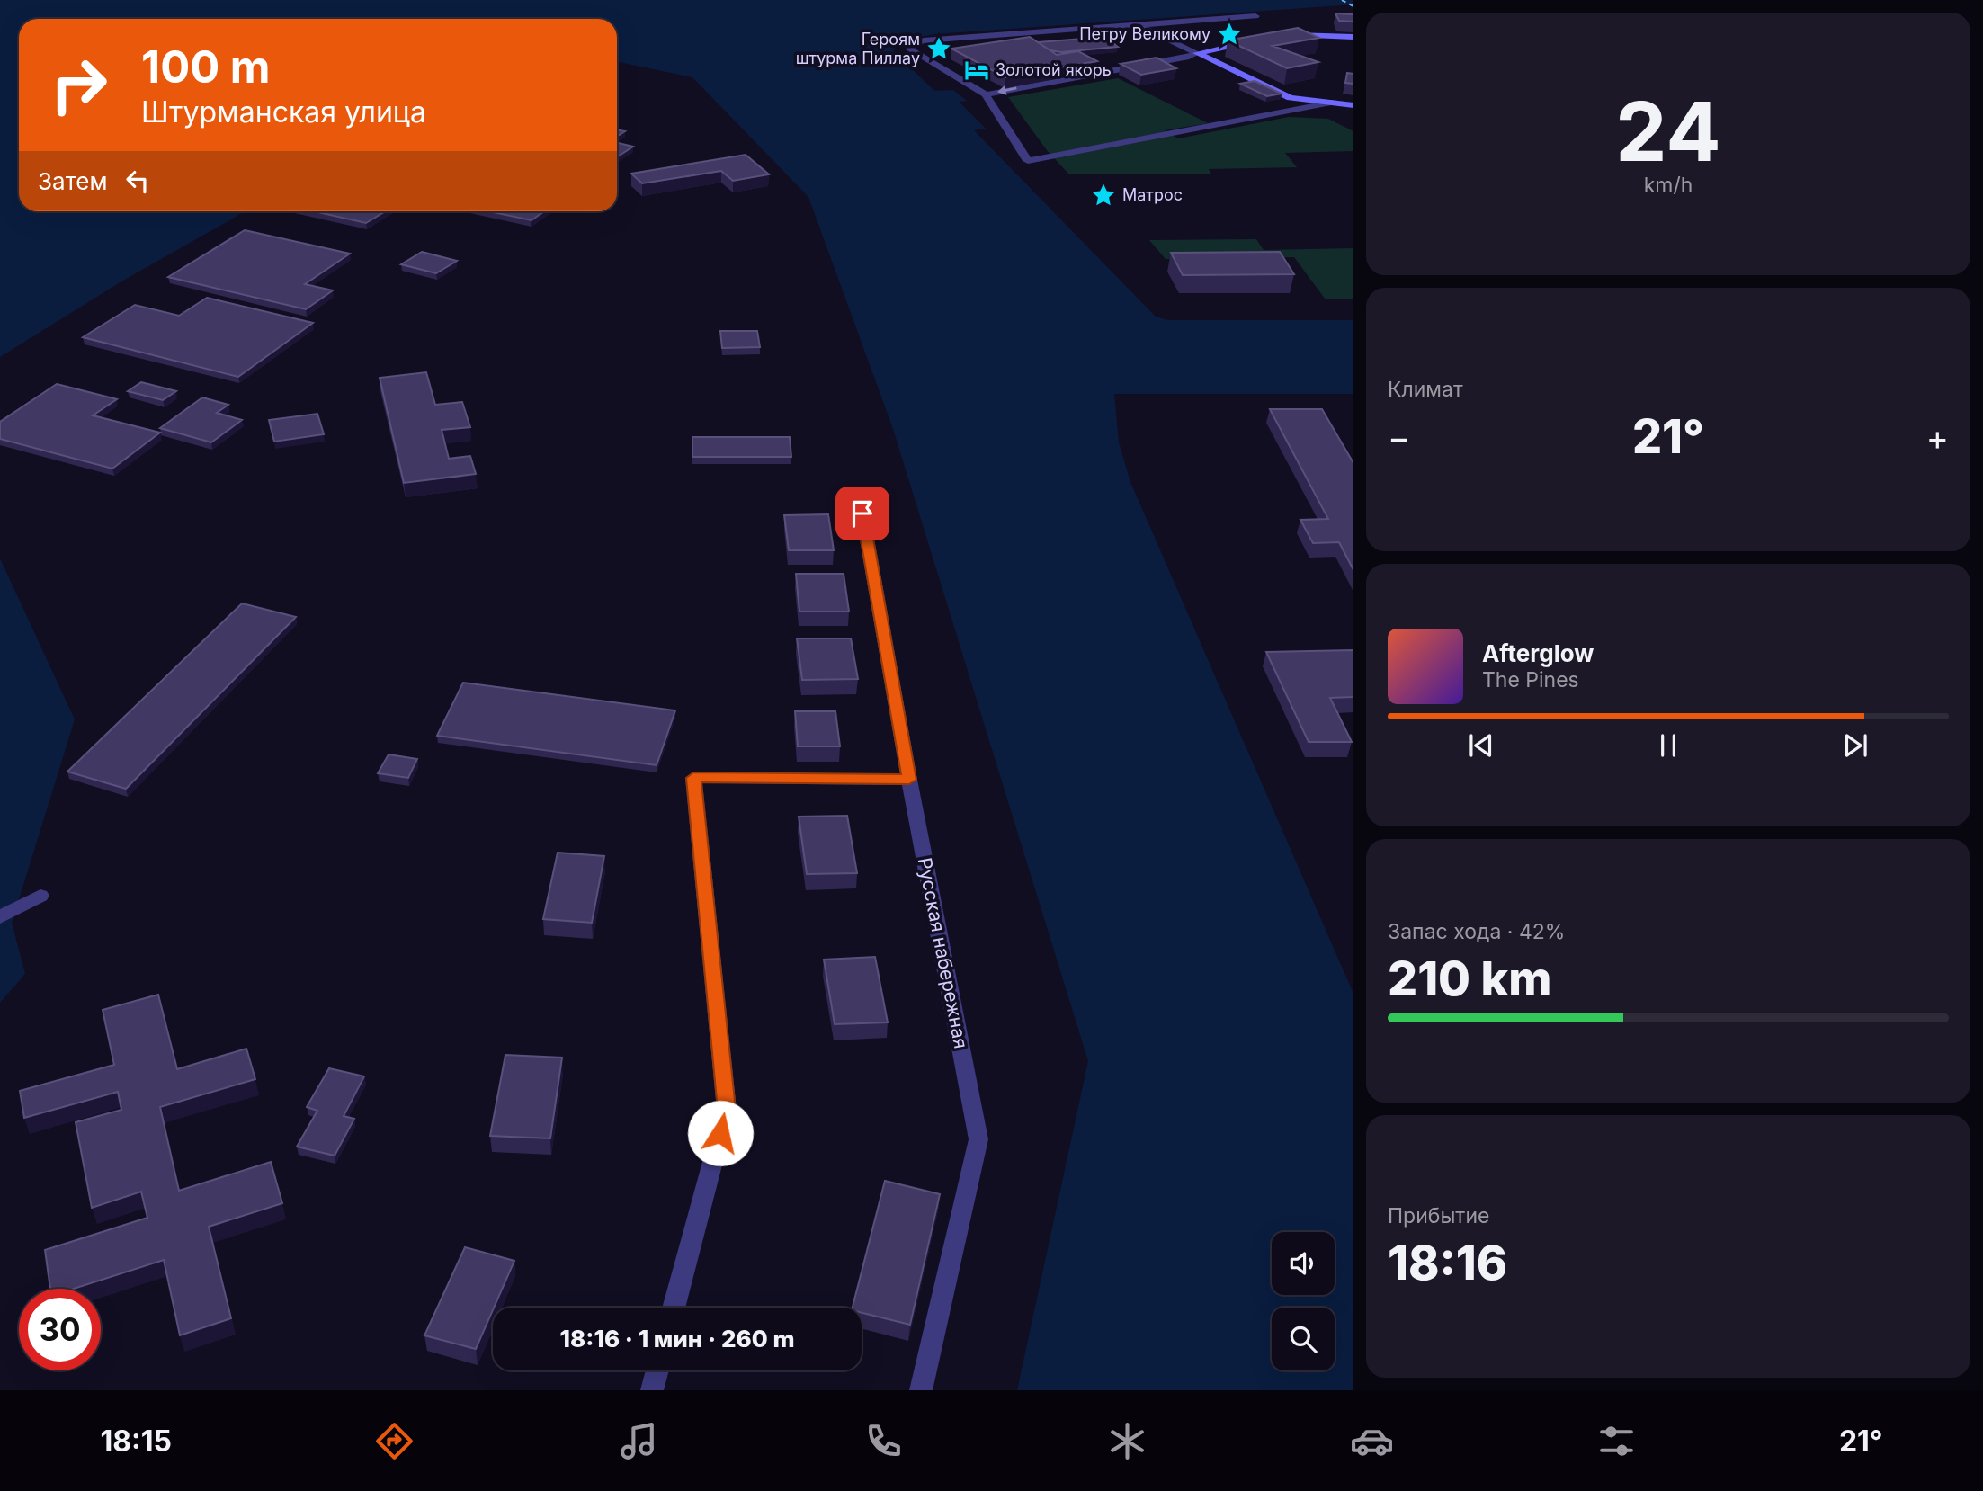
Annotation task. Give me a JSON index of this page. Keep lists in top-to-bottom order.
{
  "streets": {
    "street": ["Русская набережная"]
  },
  "places": {
    "place": ["Петру Великому", "Героям штурма Пиллау", "Матрос"],
    "hotel": ["Золотой якорь"]
  },
  "page": {
    "tile": [
      ["24", "km/h"],
      "Климат",
      ["Запас хода · 42%", "210 km"],
      ["Прибытие", "18:16"]
    ],
    "turn": ["100 m", "Штурманская улица"],
    "then": "Затем",
    "heat": ["−", "21°", "+"],
    "song": ["Afterglow", "The Pines"],
    "limit": "30",
    "trip": "18:16 · 1 мин · 260 m",
    "tabs": ["18:15", "21°"]
  }
}
